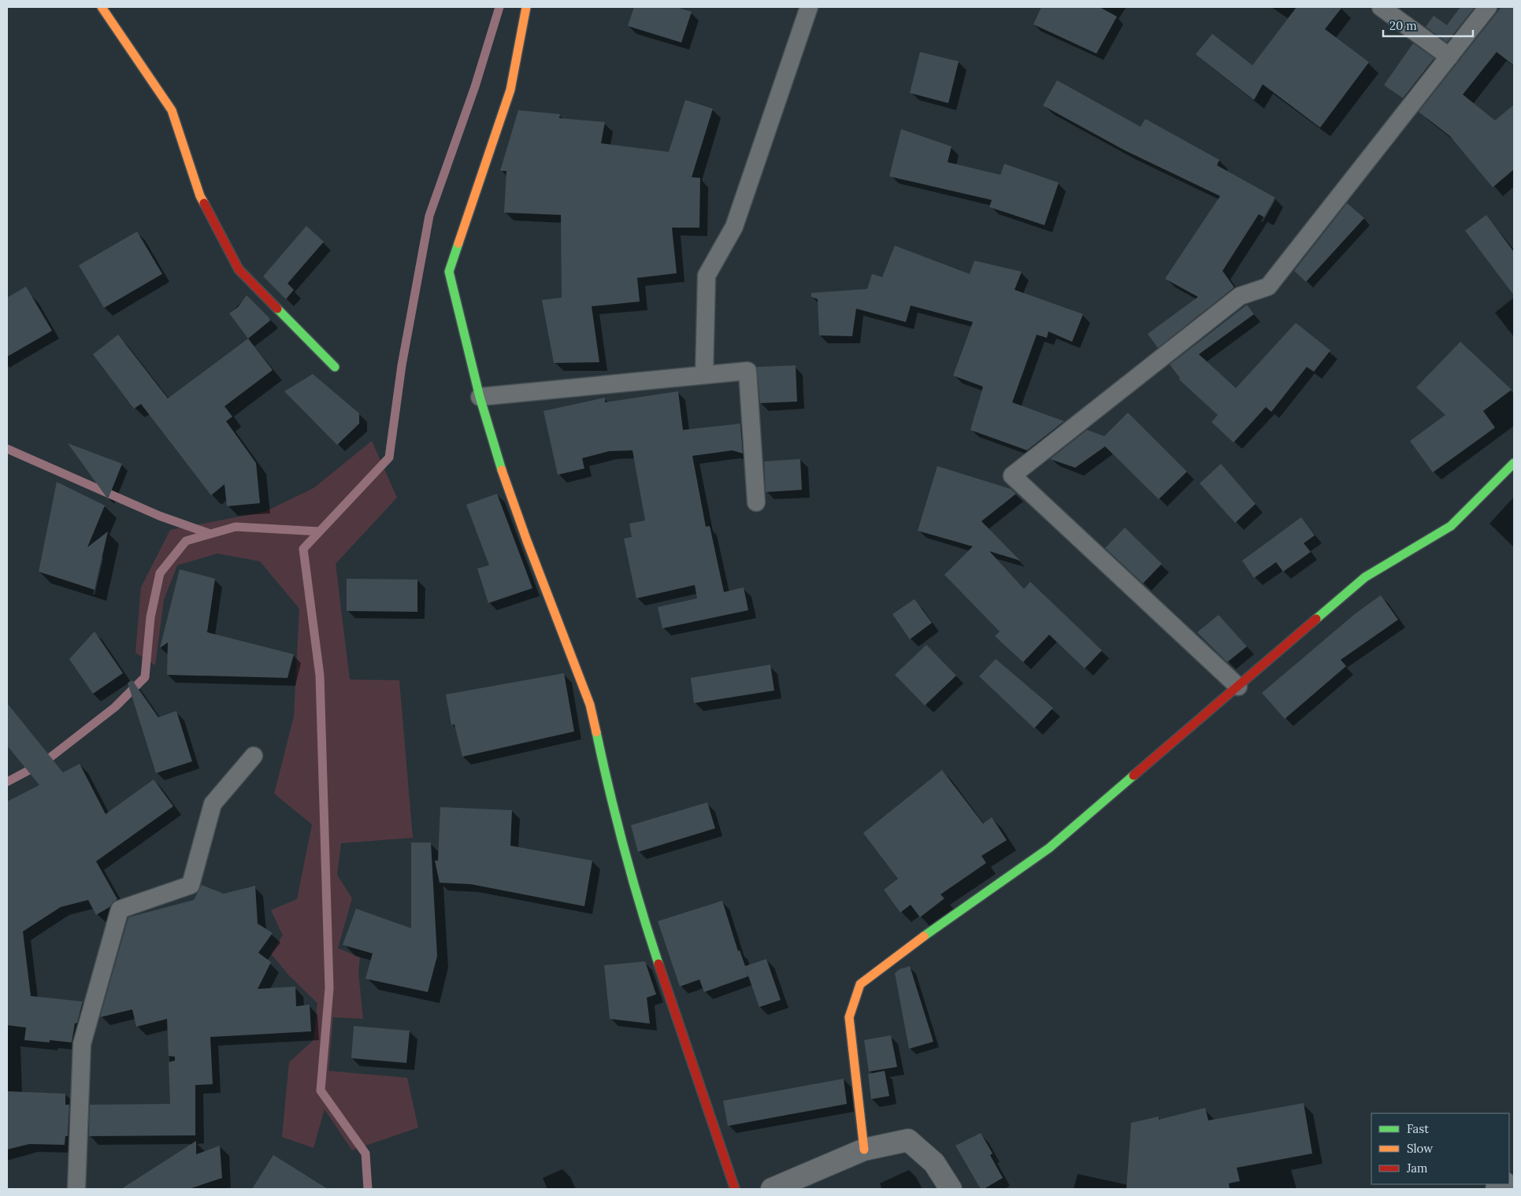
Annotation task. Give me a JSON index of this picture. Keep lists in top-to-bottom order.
{
  "legend": ["Fast", "Slow", "Jam"],
  "scale_bar": "20 m"
}
